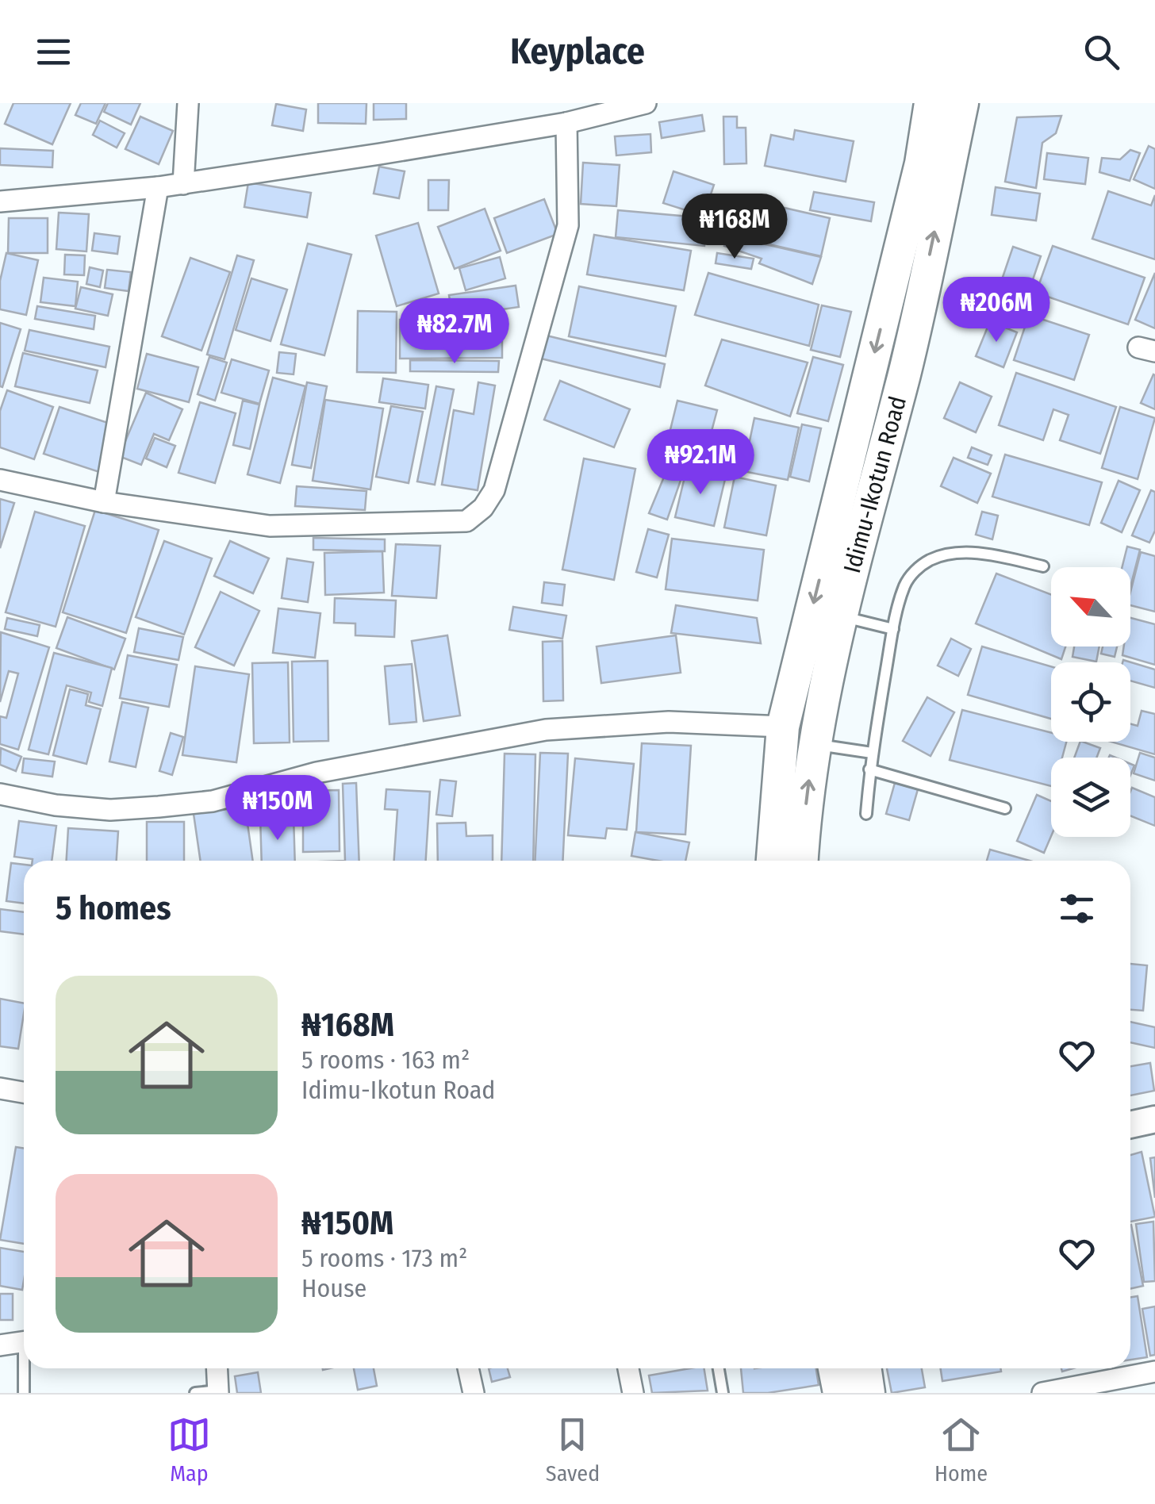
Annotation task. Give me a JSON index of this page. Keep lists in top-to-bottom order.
{
  "streets": {
    "main road": ["Idimu-Ikotun Road"]
  },
  "north": "top left",
  "page": {
    "header": "Keyplace",
    "price": [
      "₦168M",
      "₦206M",
      "₦82.7M",
      "₦92.1M",
      "₦150M"
    ],
    "heading": "5 homes",
    "list": [
      {
        "name": "₦168M",
        "note": "5 rooms · 163 m² · Idimu-Ikotun Road"
      },
      {
        "name": "₦150M",
        "note": "5 rooms · 173 m² · House"
      }
    ],
    "tabs": ["Map", "Saved", "Home"]
  }
}
